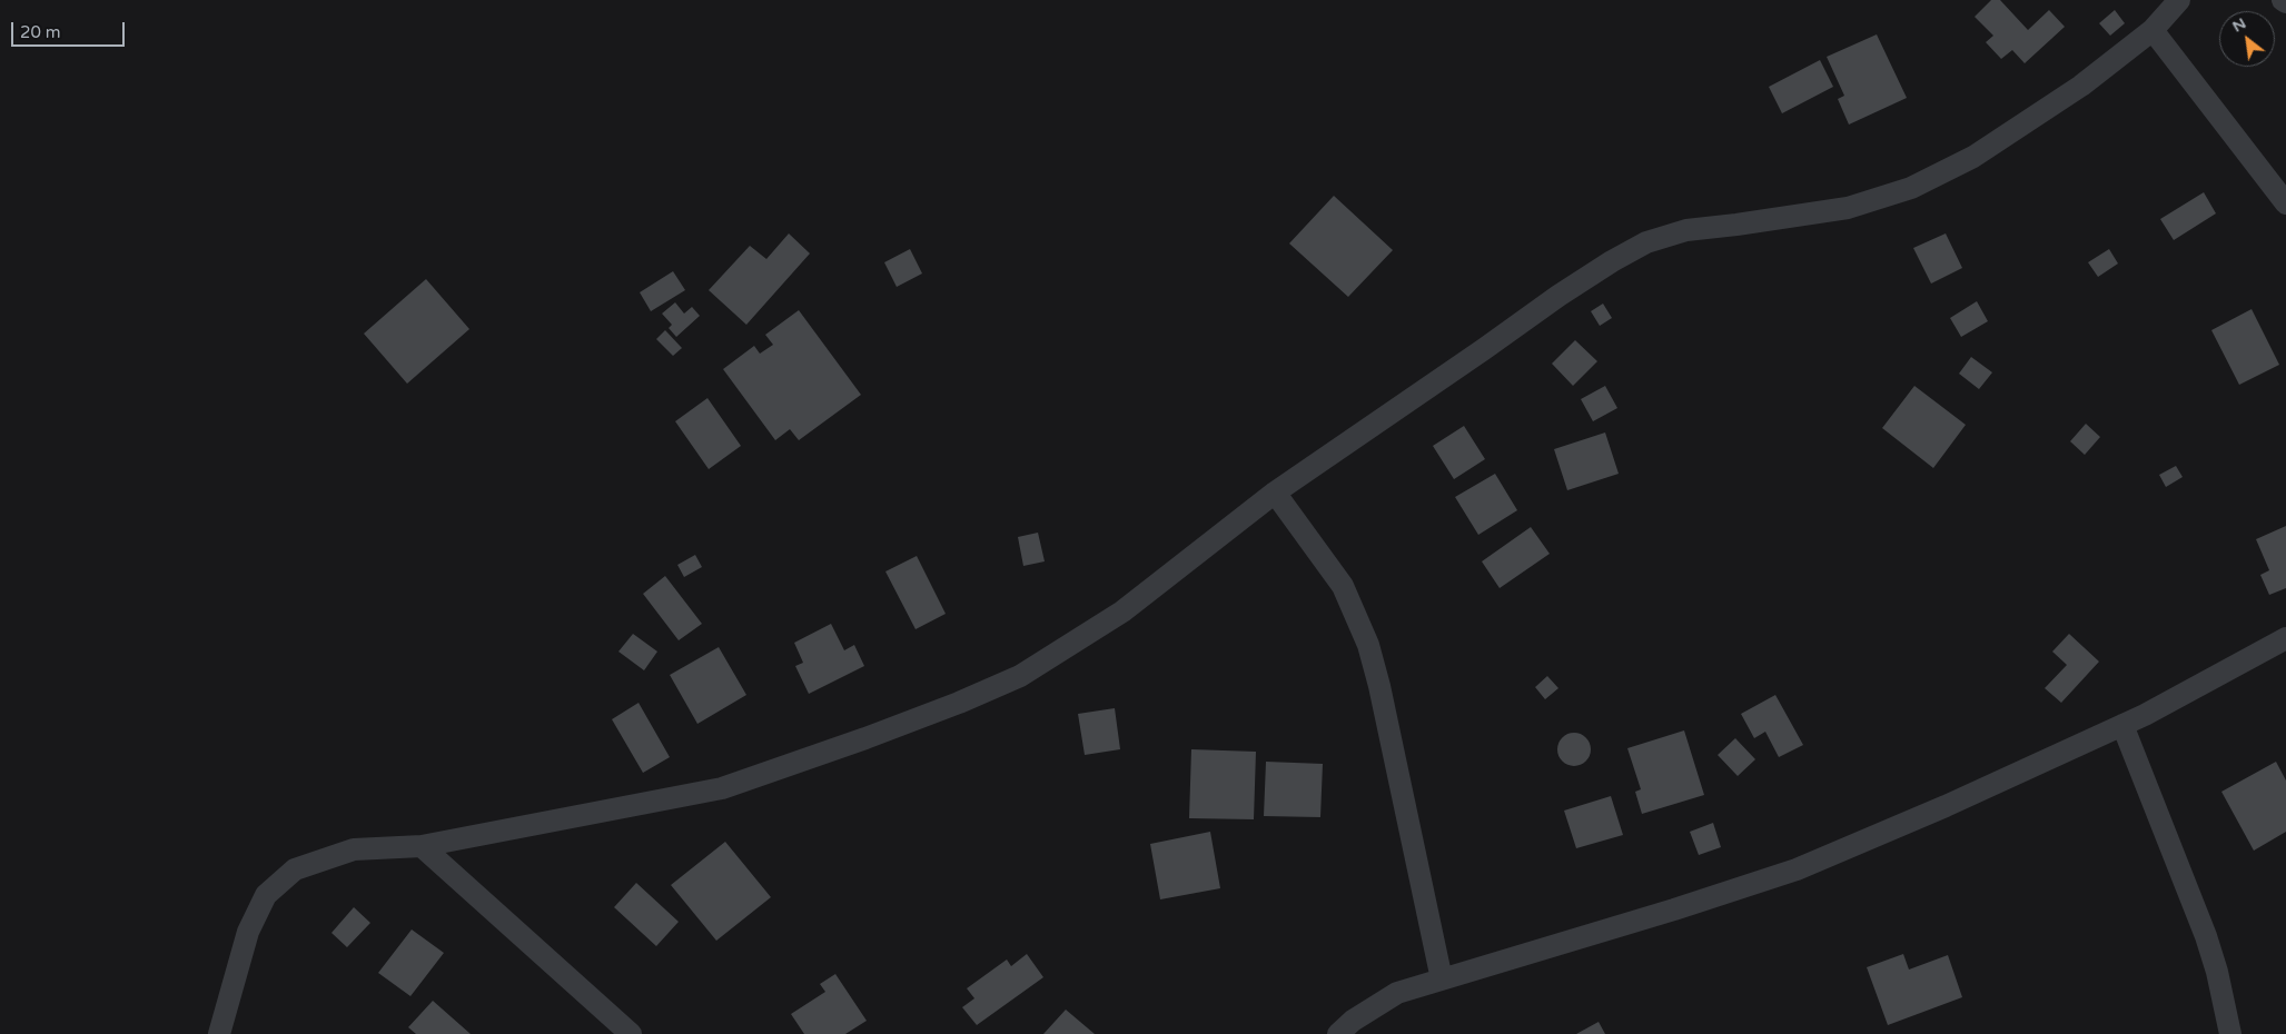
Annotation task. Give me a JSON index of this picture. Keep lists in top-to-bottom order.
{
  "scale_bar": "20 m",
  "north": "top left"
}
